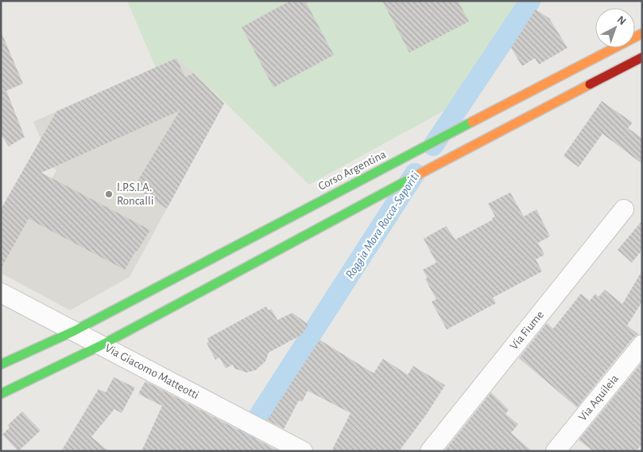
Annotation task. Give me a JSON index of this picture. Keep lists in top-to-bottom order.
{
  "streets": {
    "main road": ["Corso Argentina"],
    "street": ["Via Fiume", "Via Giacomo Matteotti", "Via Aquileia"]
  },
  "crossings": [
    ["Corso Argentina", "Via Giacomo Matteotti"]
  ],
  "water": ["Roggia Mora Rocca-Saporiti"],
  "places": ["I.P.S.I.A. Roncalli"],
  "north": "top right"
}
